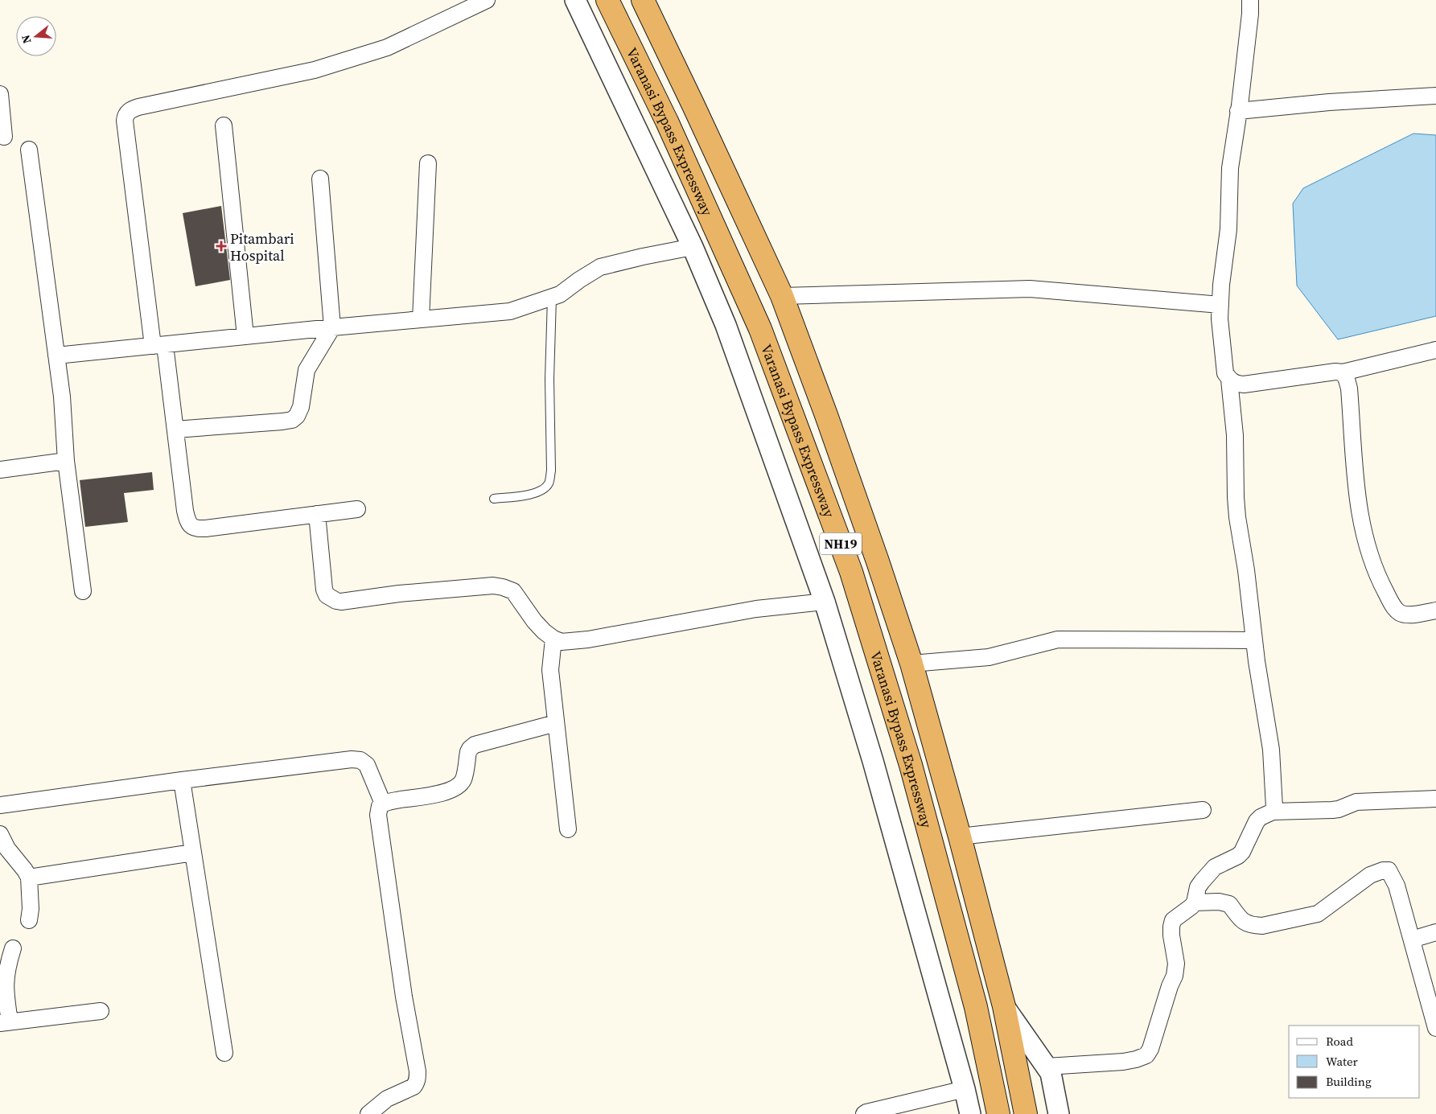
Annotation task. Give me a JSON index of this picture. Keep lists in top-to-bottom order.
{
  "streets": {
    "highway": ["Varanasi Bypass Expressway", "NH19"]
  },
  "places": {
    "health": ["Pitambari Hospital"]
  },
  "legend": ["Road", "Water", "Building"],
  "north": "left"
}
